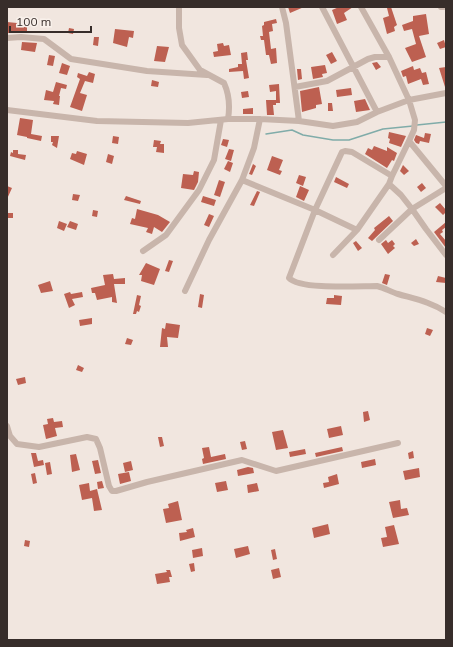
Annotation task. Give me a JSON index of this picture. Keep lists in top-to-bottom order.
{
  "scale_bar": "100 m"
}
